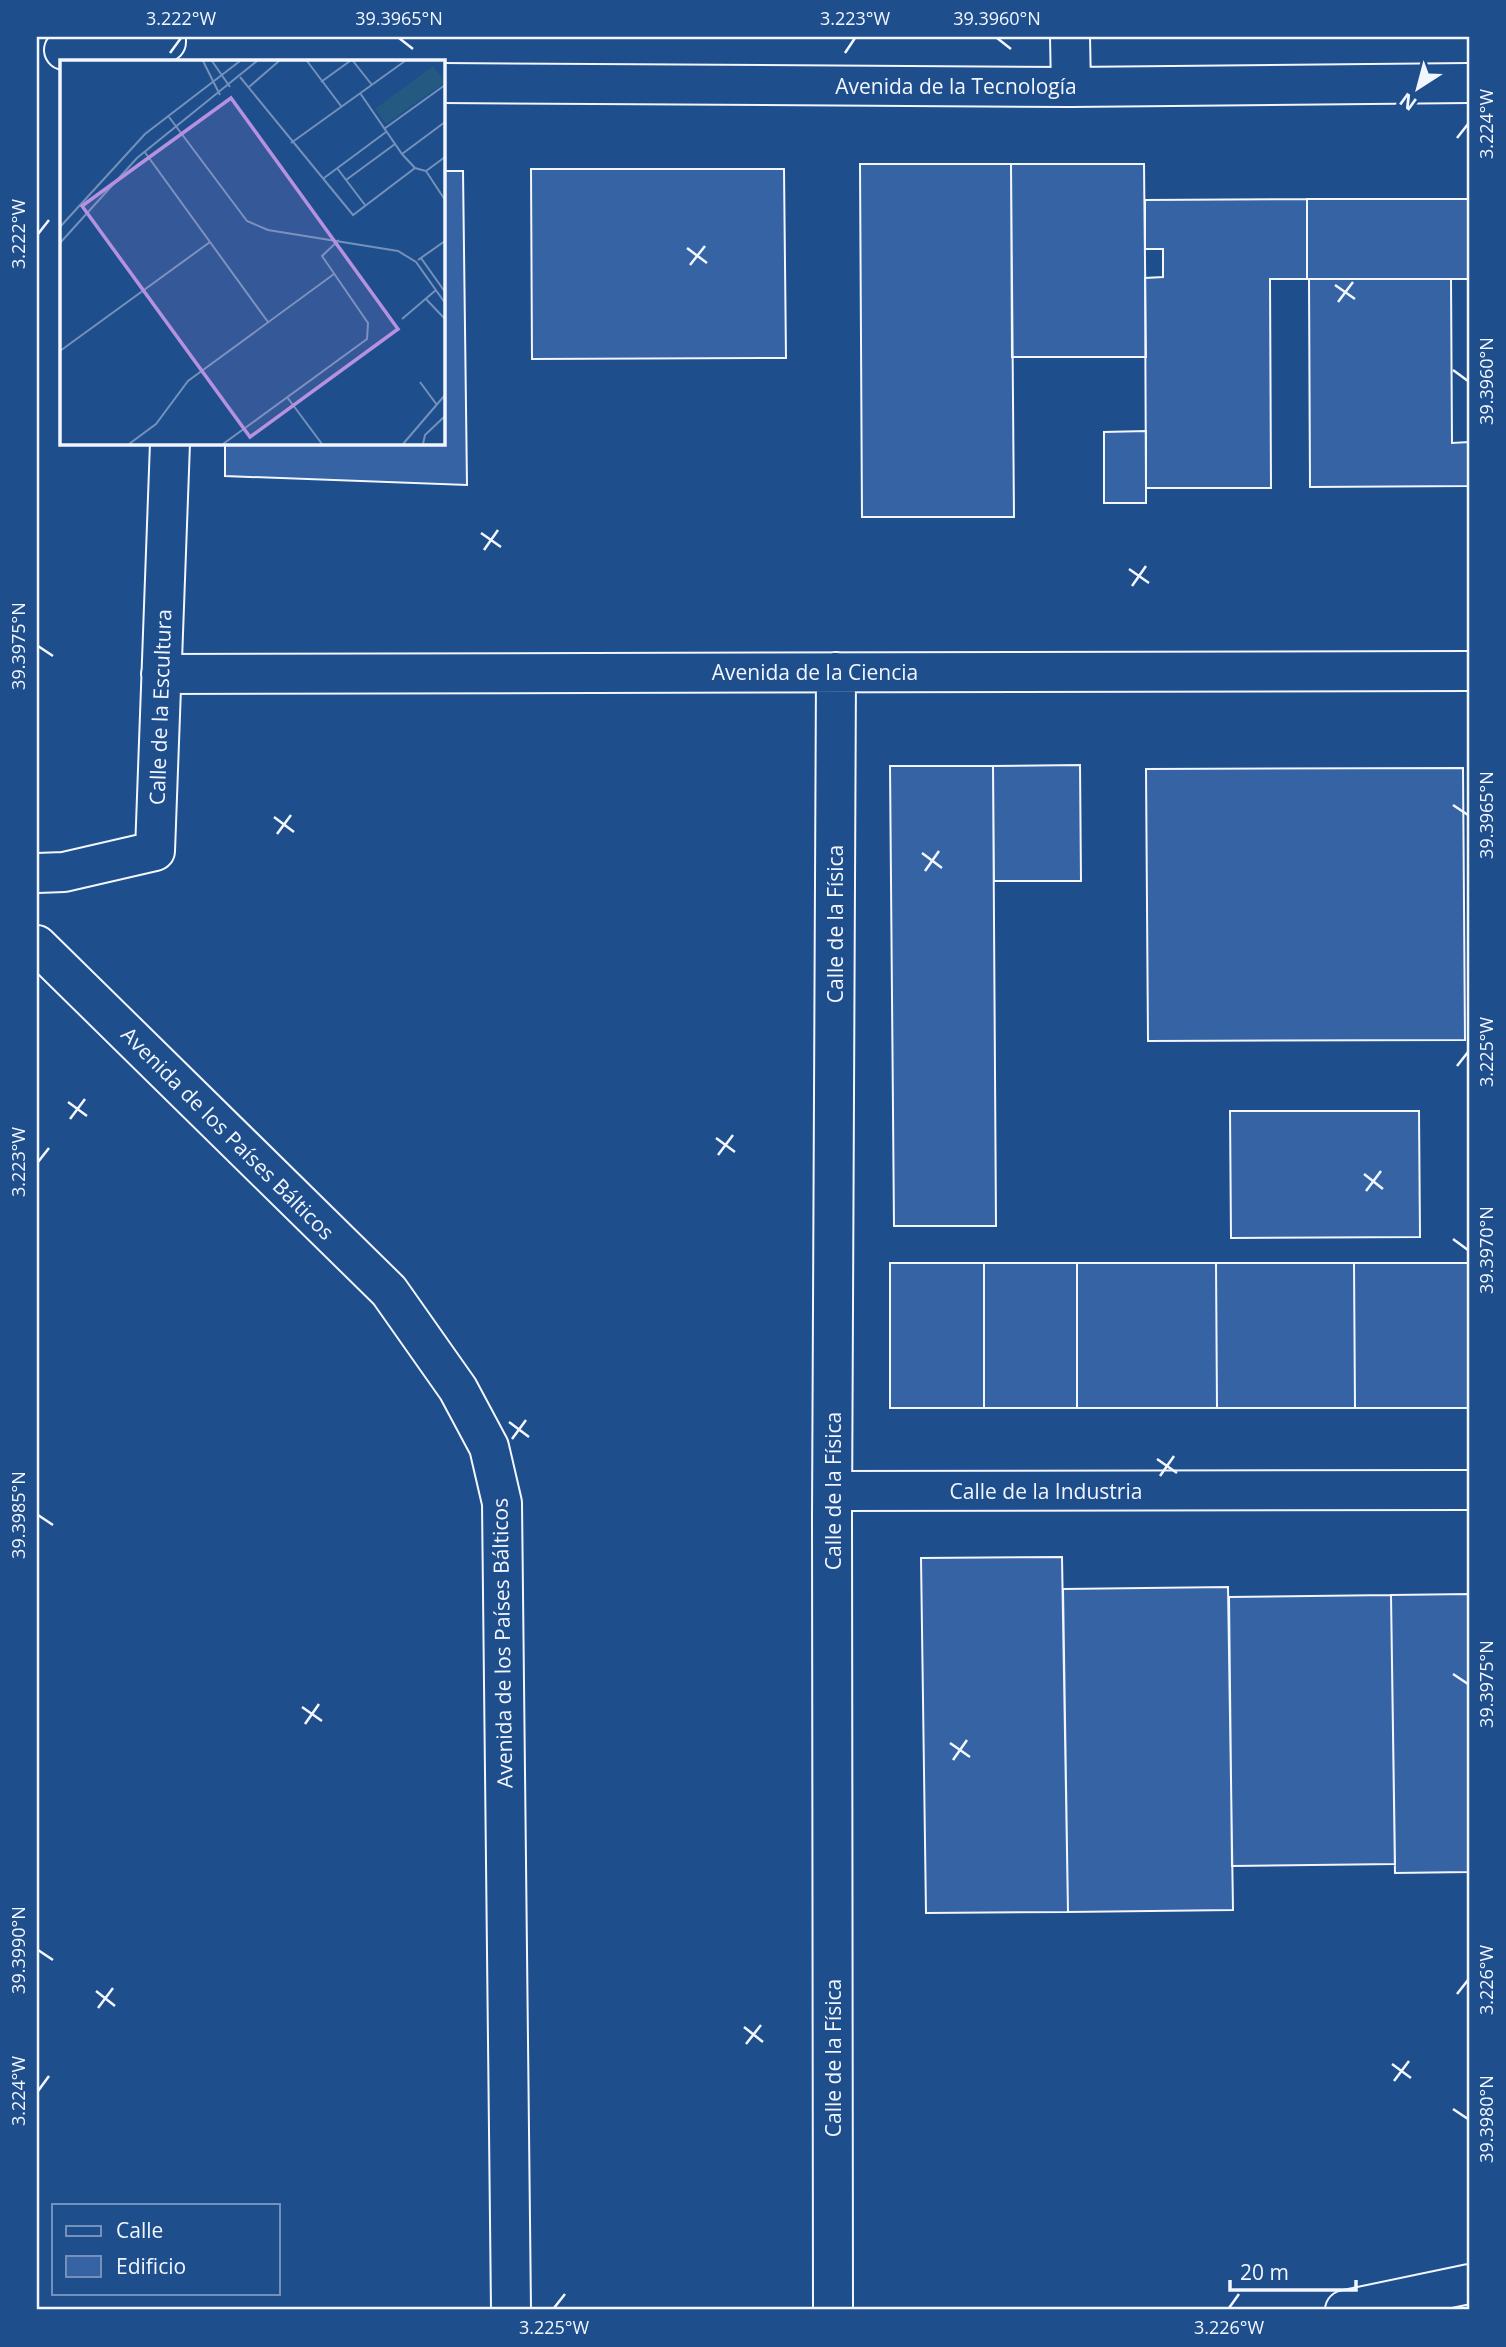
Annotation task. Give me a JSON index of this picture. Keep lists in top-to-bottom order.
{
  "streets": {
    "street": [
      "Avenida de la Tecnología",
      "Avenida de la Ciencia",
      "Calle de la Escultura",
      "Calle de la Física",
      "Avenida de los Países Bálticos",
      "Calle de la Industria"
    ]
  },
  "crossings": [
    ["Avenida de la Ciencia", "Calle de la Escultura"],
    ["Avenida de la Ciencia", "Calle de la Física"],
    ["Calle de la Física", "Calle de la Industria"]
  ],
  "legend": ["Calle", "Edificio"],
  "scale_bar": "20 m",
  "north": "bottom left",
  "coordinates": [
    "3.222°W",
    "39.3965°N",
    "3.223°W",
    "39.3960°N",
    "3.224°W",
    "39.3975°N",
    "3.225°W",
    "39.3970°N",
    "39.3985°N",
    "39.3990°N",
    "3.226°W",
    "39.3980°N"
  ]
}
